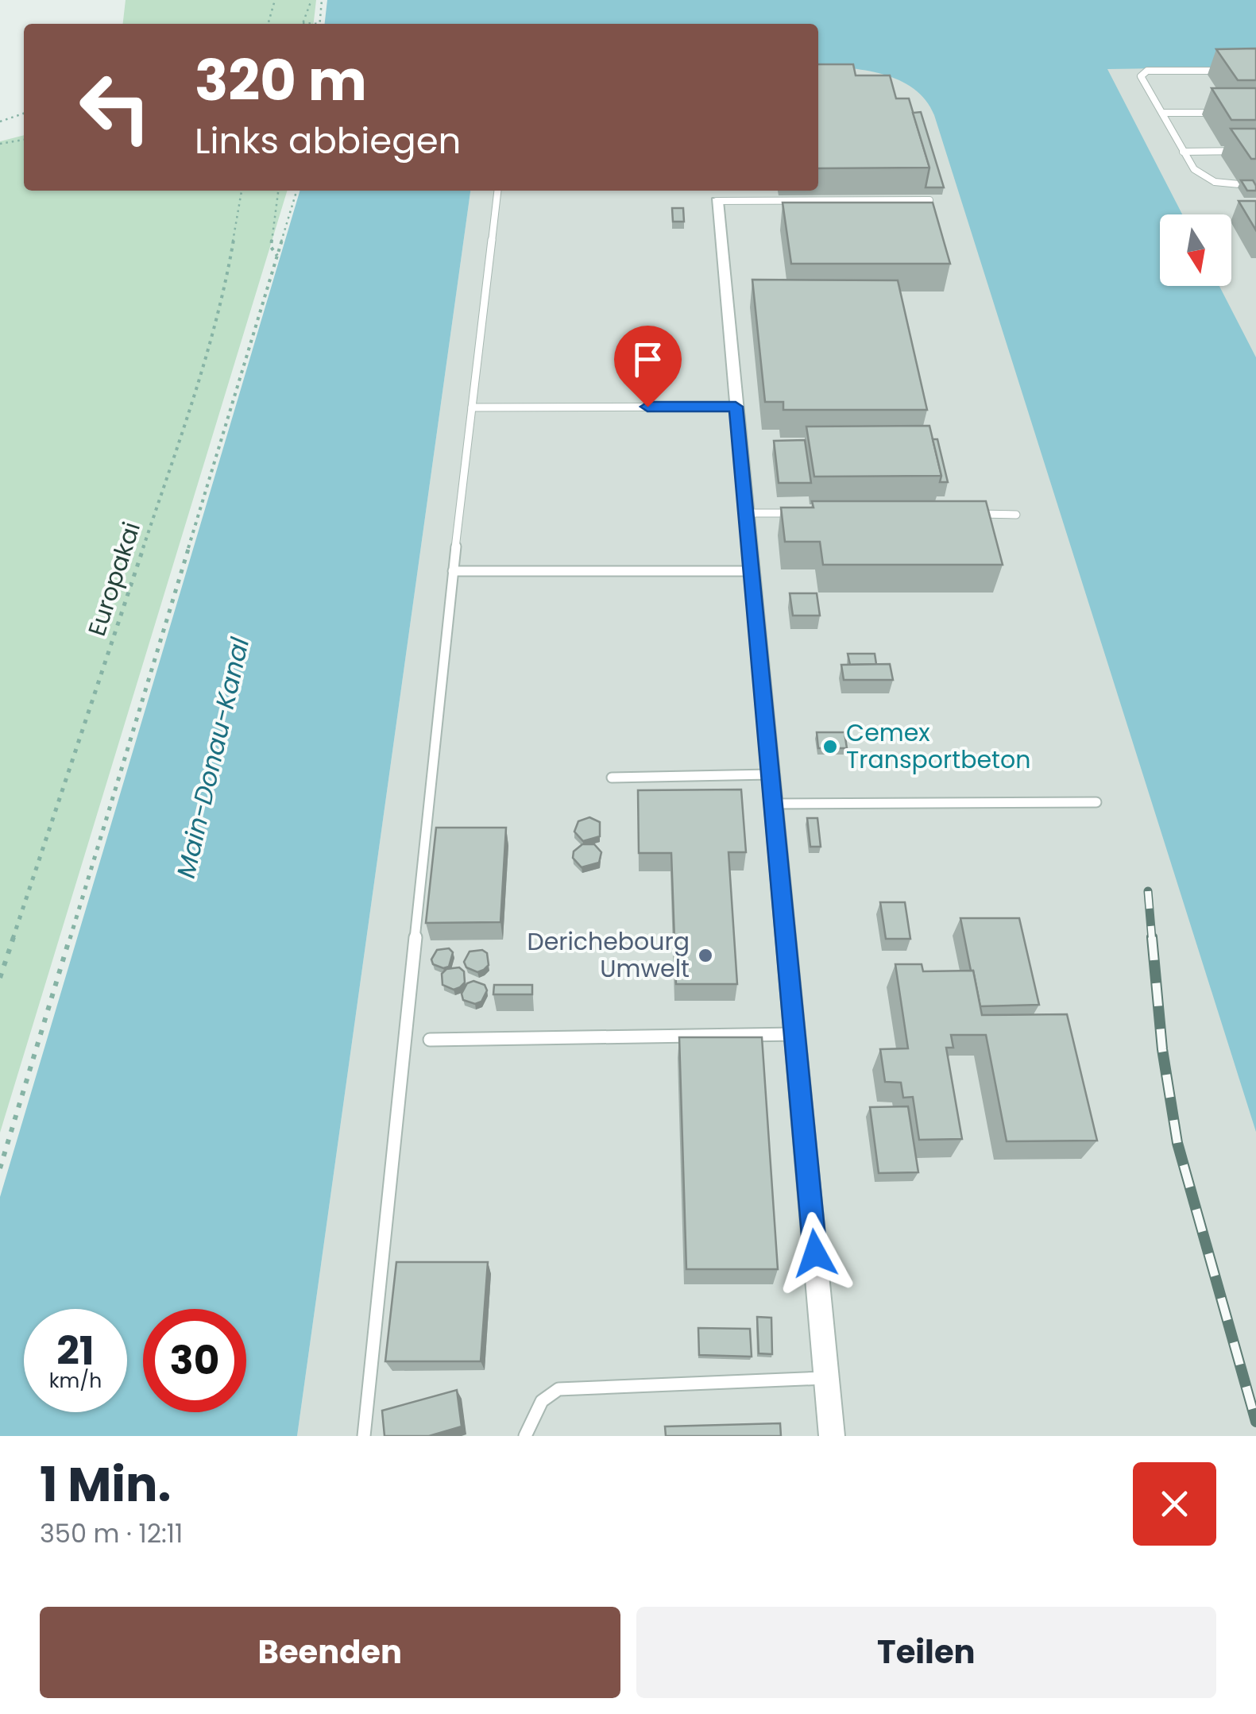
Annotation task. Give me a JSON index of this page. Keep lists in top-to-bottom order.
{
  "streets": {
    "path": ["Europakai"]
  },
  "water": ["Main-Donau-Kanal"],
  "places": ["Cemex Transportbeton", "Derichebourg Umwelt"],
  "north": "bottom",
  "page": {
    "turn": ["320 m", "Links abbiegen"],
    "speed": "21 km/h",
    "limit": "30",
    "heading": ["1 Min.", "350 m · 12:11"],
    "buttons": ["Beenden", "Teilen"]
  }
}
